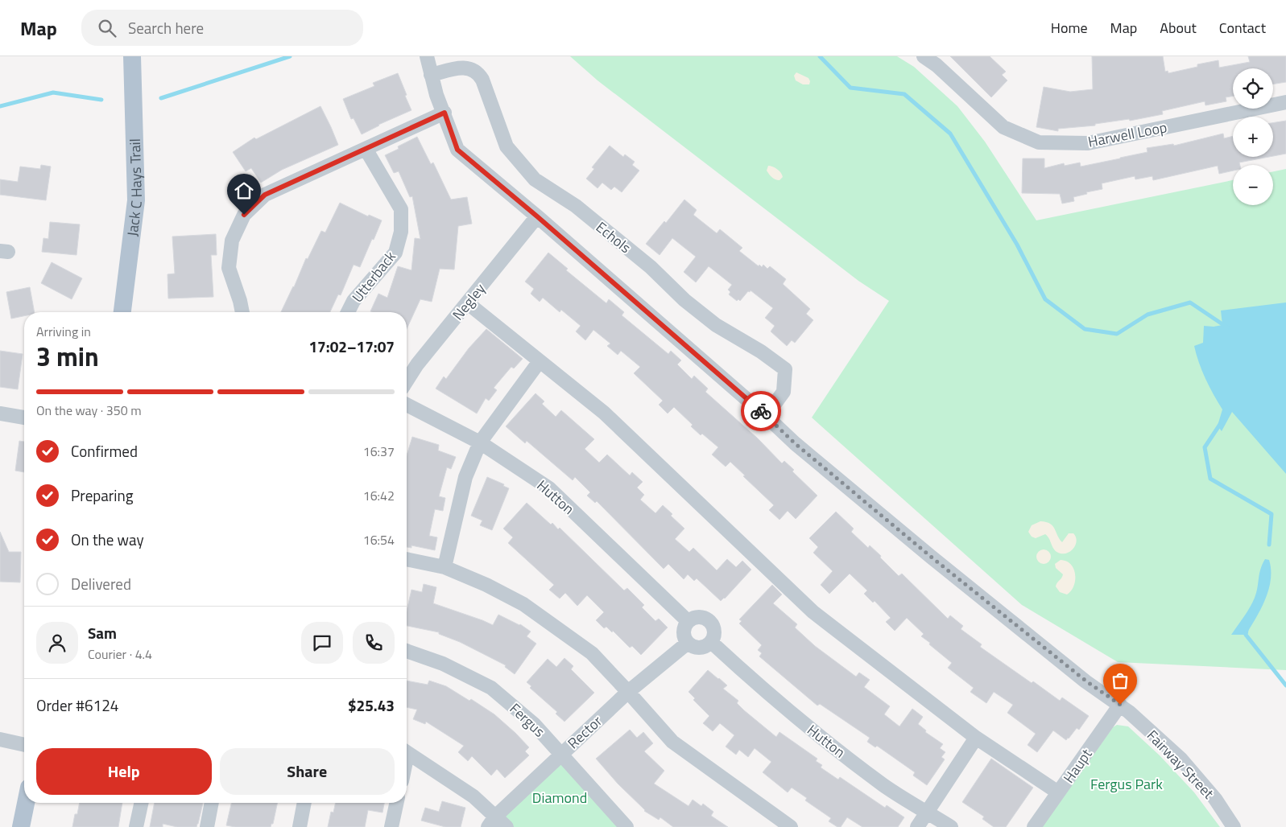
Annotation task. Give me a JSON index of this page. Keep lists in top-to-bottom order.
{
  "streets": {
    "main road": ["Jack C Hays Trail"],
    "street": [
      "Harwell Loop",
      "Echols",
      "Utterback",
      "Negley",
      "Hutton",
      "Fergus",
      "Rector",
      "Fairway Street",
      "Haupt"
    ]
  },
  "crossings": [
    ["Echols", "Fairway Street"],
    ["Negley", "Fairway Street"],
    ["Hutton", "Rector"],
    ["Fergus", "Rector"],
    ["Fairway Street", "Haupt"]
  ],
  "parks": ["Fergus Park", "Diamond"],
  "page": {
    "header": "Map",
    "search": "Search here",
    "nav": [
      "Home",
      "Map",
      "About",
      "Contact"
    ],
    "map_buttons": ["+", "−"],
    "heading": ["3 min", "Arriving in", "17:02–17:07"],
    "panel": [
      "Sam",
      "Courier · 4.4",
      "Order #6124",
      "$25.43"
    ],
    "bar": "On the way · 350 m",
    "list": [
      ["Confirmed", "16:37"],
      ["Preparing", "16:42"],
      ["On the way", "16:54"],
      "Delivered"
    ],
    "buttons": ["Help", "Share"]
  }
}
